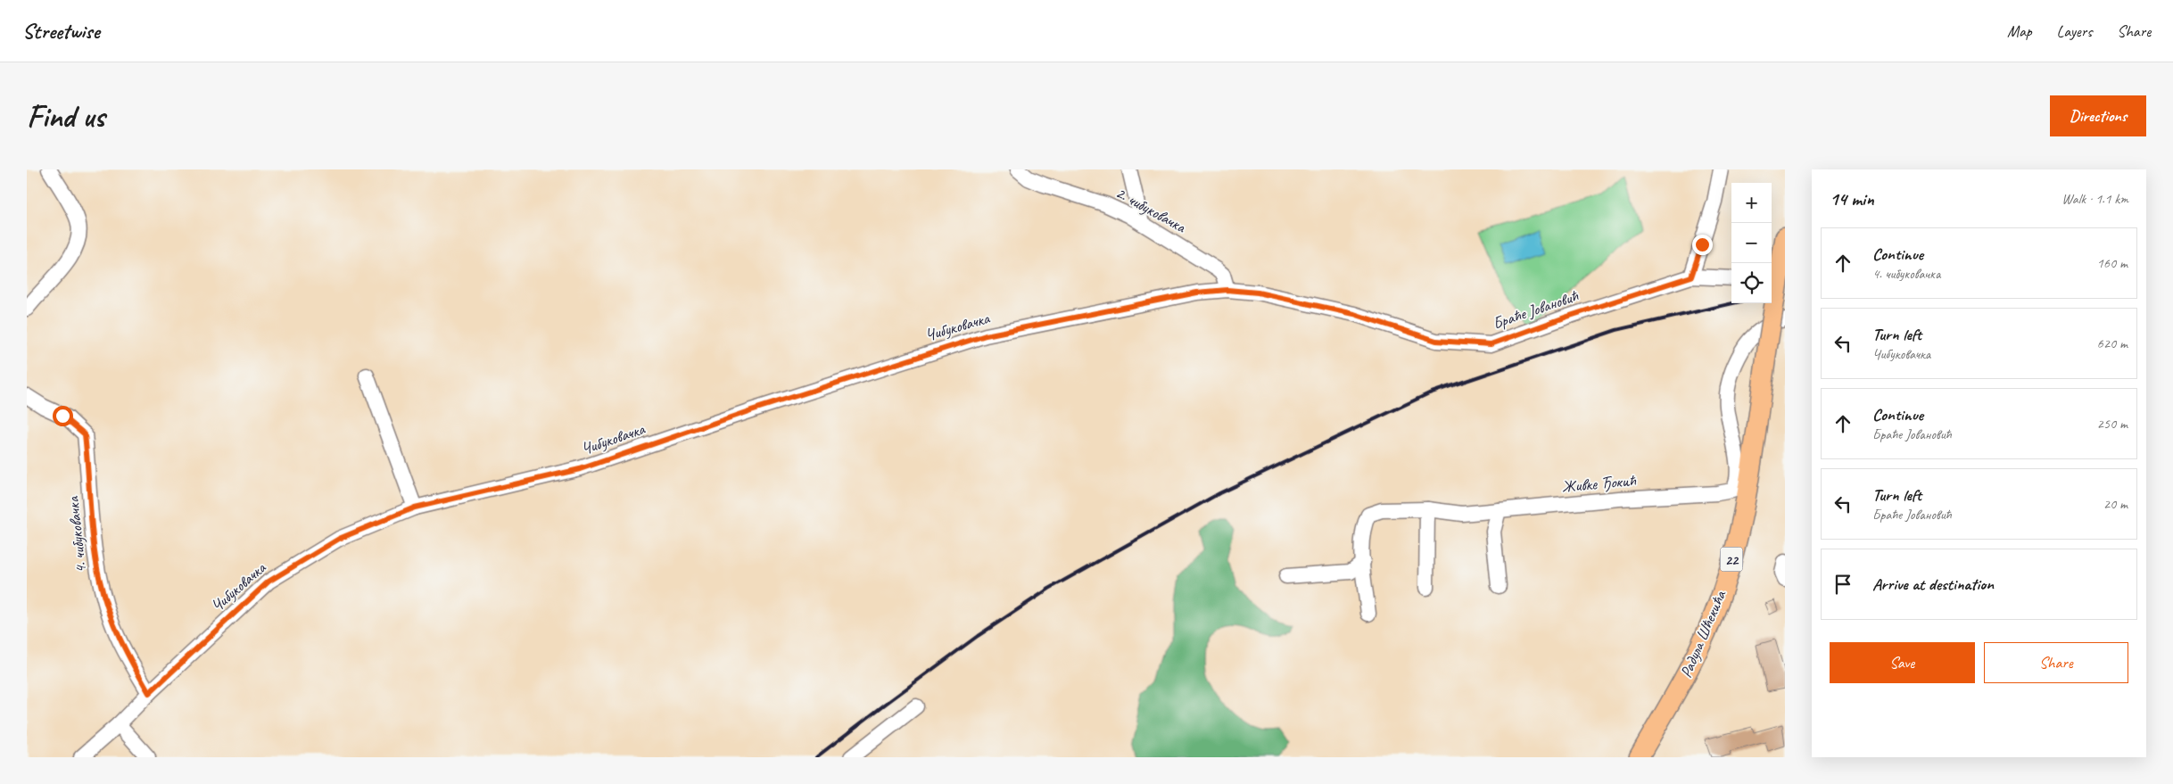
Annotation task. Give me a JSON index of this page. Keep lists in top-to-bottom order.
{
  "streets": {
    "main road": ["22", "Радула Шћекића"],
    "street": [
      "2. чибуковачка",
      "Браће Јовановић",
      "Чибуковачка",
      "Живке Ђокић",
      "4. чибуковачка"
    ]
  },
  "crossings": [
    ["2. чибуковачка", "Браће Јовановић"],
    ["2. чибуковачка", "Чибуковачка"],
    ["Браће Јовановић", "Чибуковачка"],
    ["Чибуковачка", "4. чибуковачка"]
  ],
  "page": {
    "header": "Streetwise",
    "nav": ["Map", "Layers", "Share"],
    "buttons": [
      "Directions",
      ["Save", "Share"]
    ],
    "title": "Find us",
    "heading": ["14 min", "Walk · 1.1 km"],
    "map_buttons": ["+", "−"],
    "list": [
      ["Continue", "4. чибуковачка", "160 m"],
      ["Turn left", "Чибуковачка", "620 m"],
      ["Continue", "Браће Јовановић", "250 m"],
      ["Turn left", "Браће Јовановић", "20 m"],
      "Arrive at destination"
    ]
  }
}
